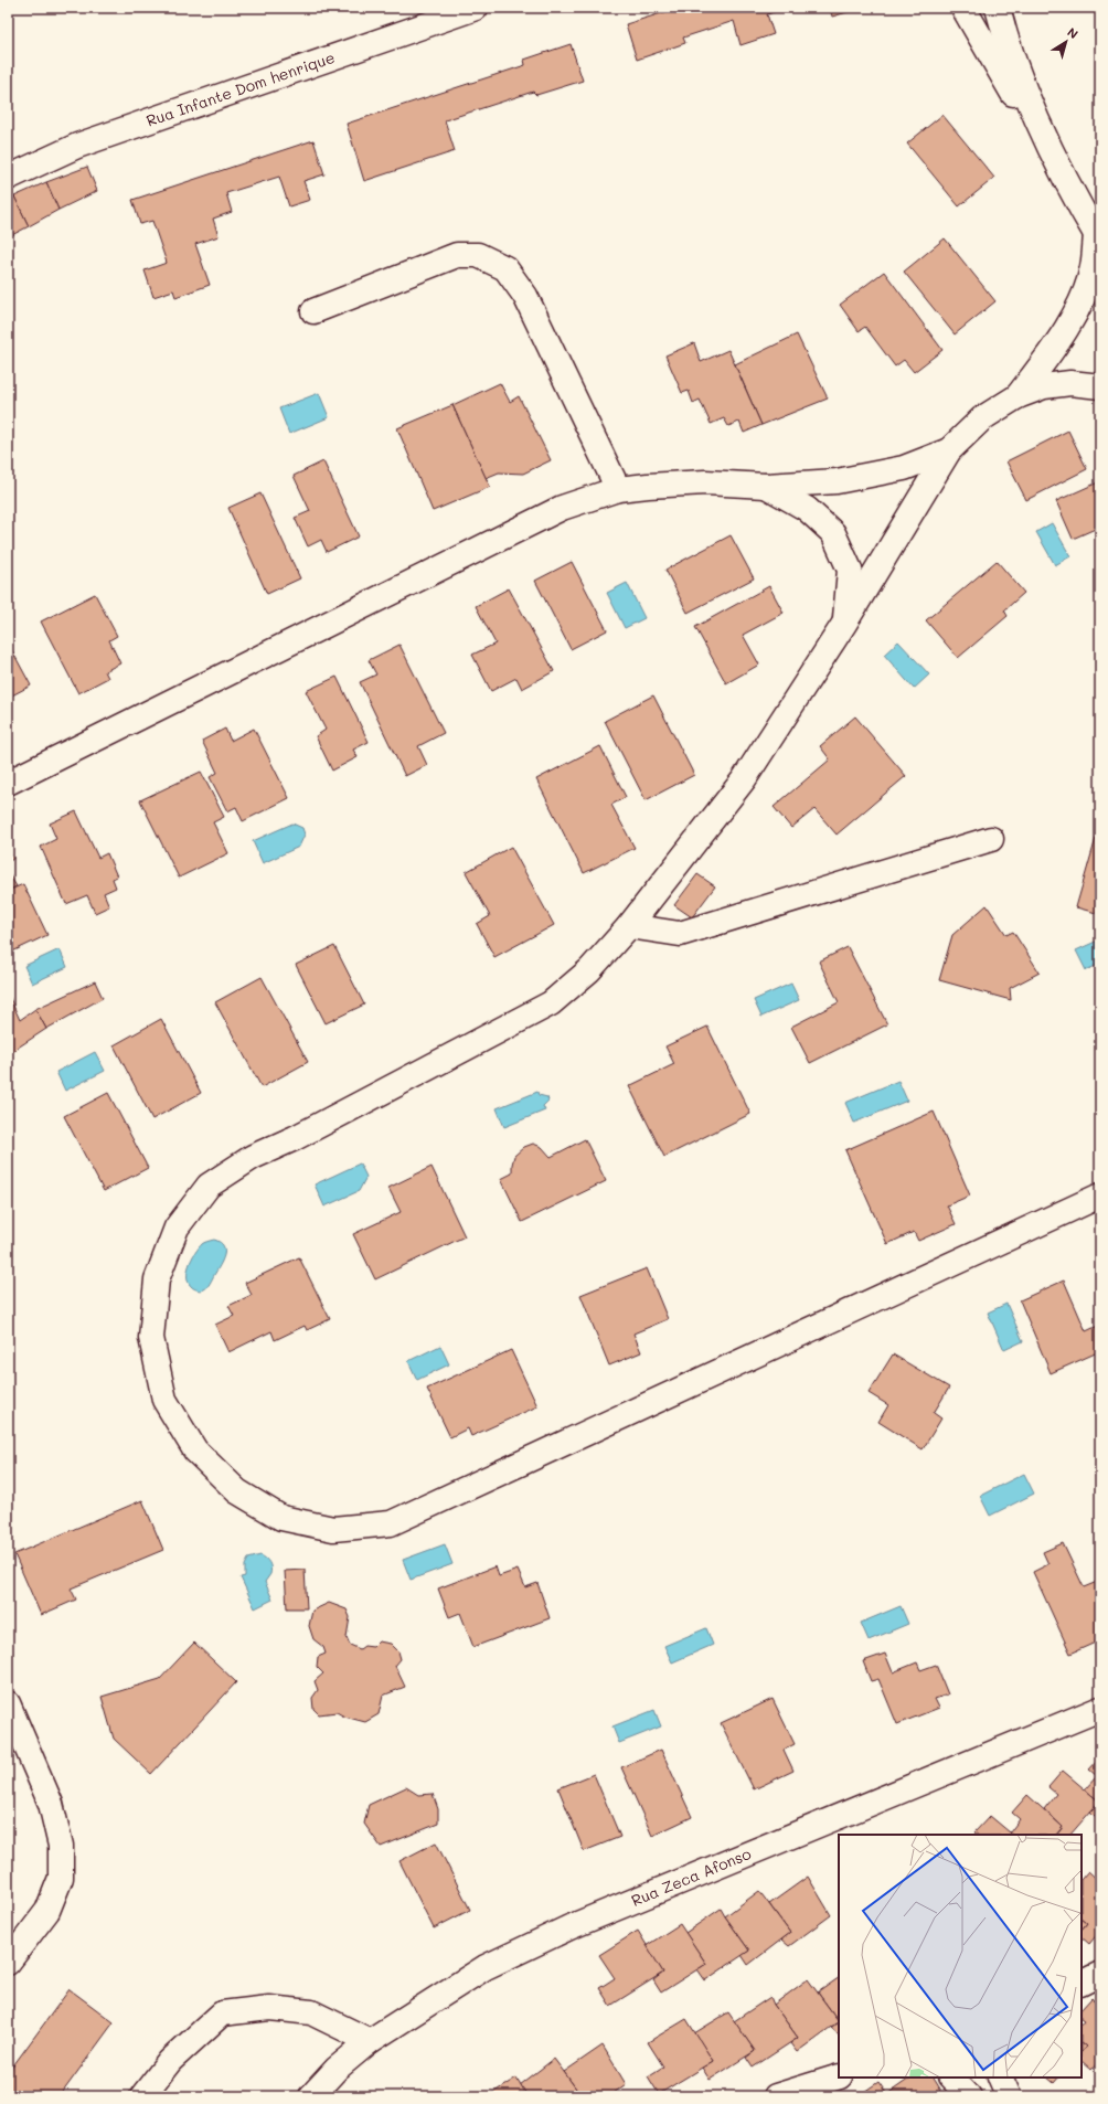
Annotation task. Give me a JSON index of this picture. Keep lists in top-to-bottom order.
{
  "streets": {
    "street": ["Rua Infante Dom henrique", "Rua Zeca Afonso"]
  },
  "north": "top right"
}
